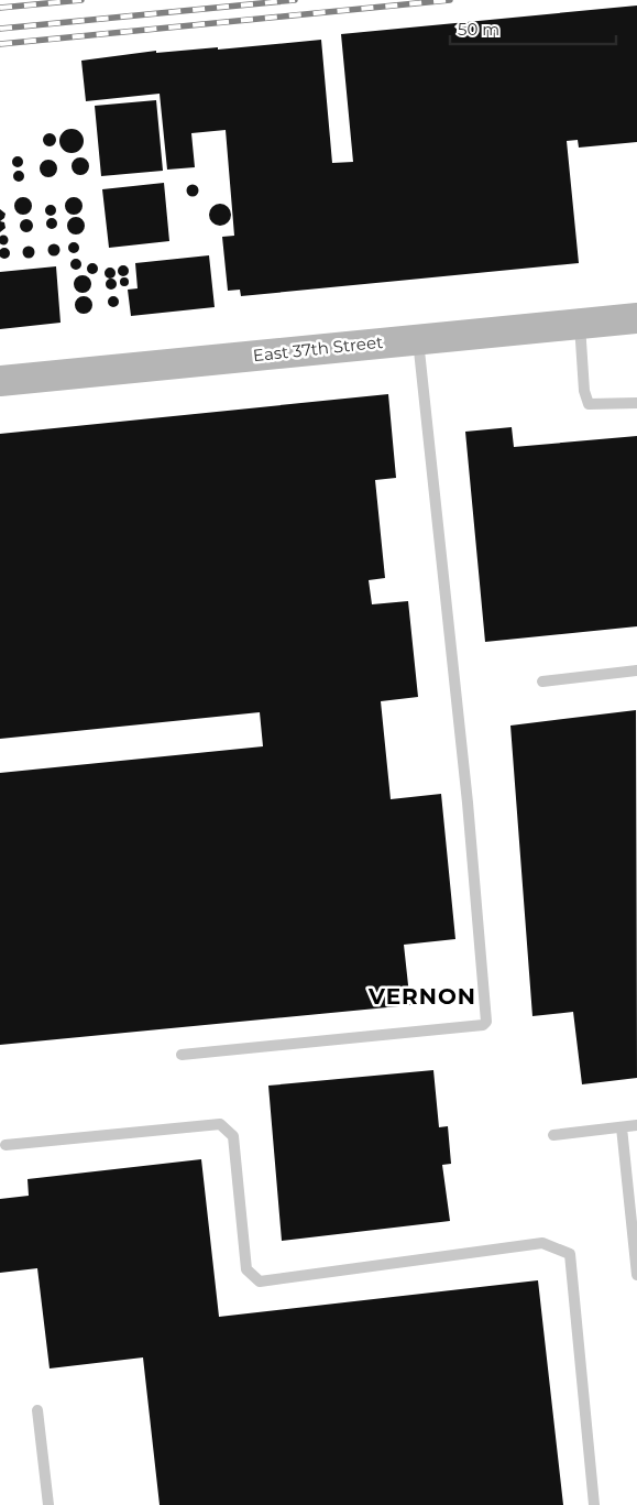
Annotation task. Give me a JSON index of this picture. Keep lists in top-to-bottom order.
{
  "streets": {
    "main road": ["East 37th Street"]
  },
  "districts": ["VERNON"],
  "scale_bar": "50 m"
}
